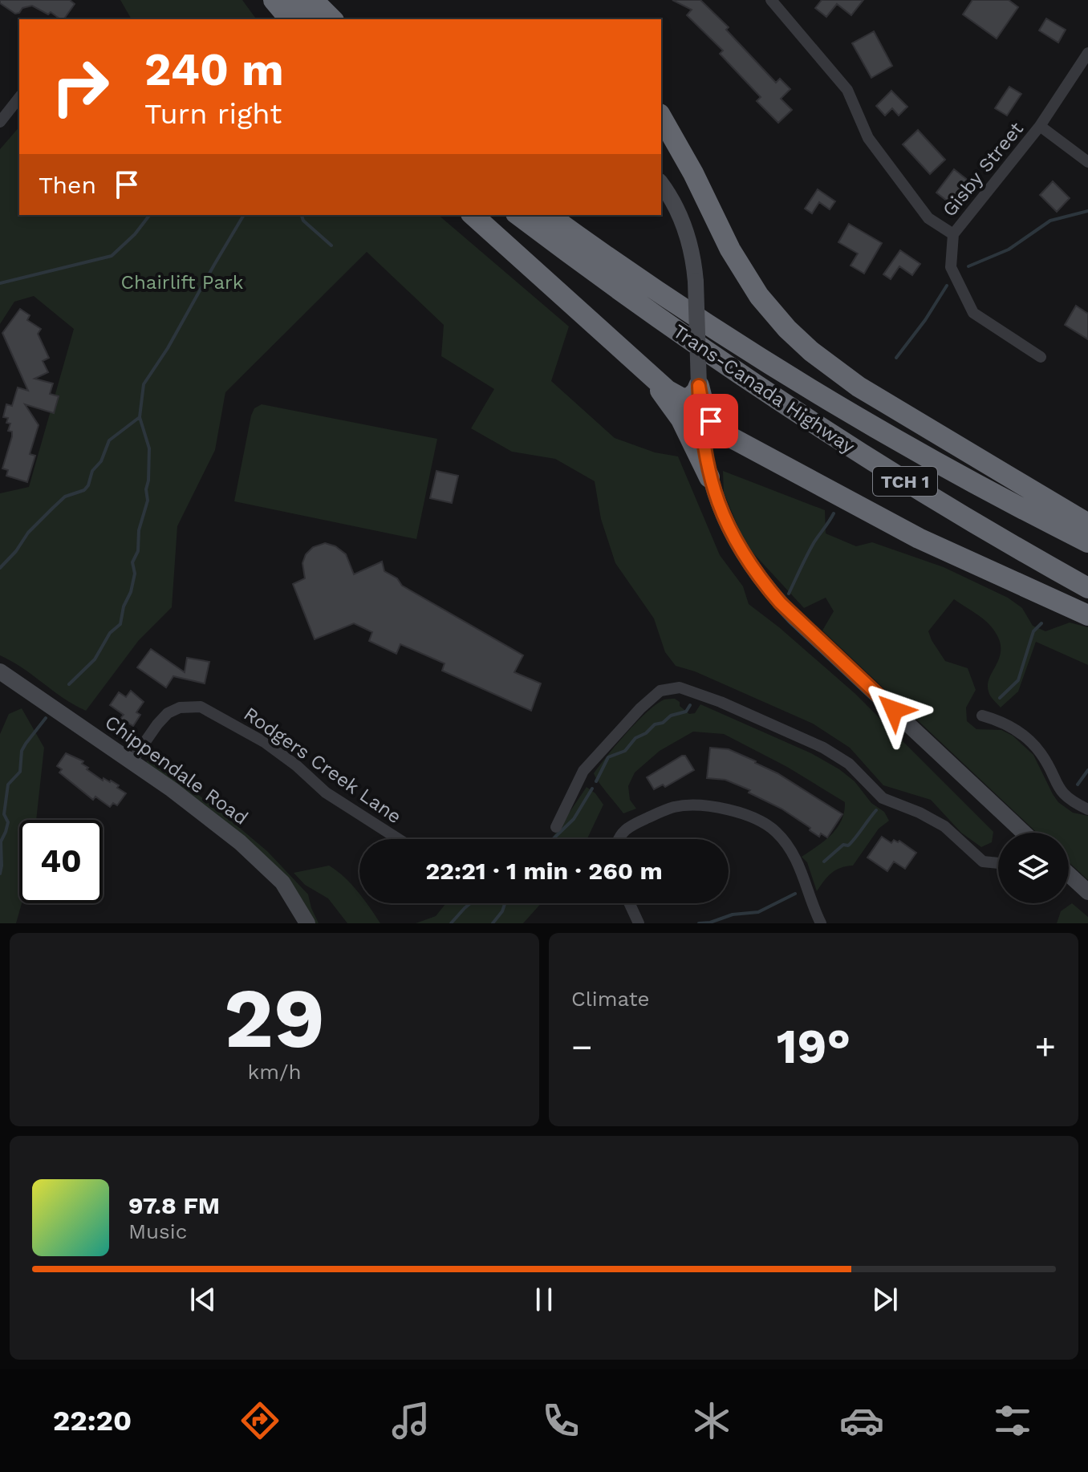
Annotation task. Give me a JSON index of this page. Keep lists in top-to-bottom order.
{
  "streets": {
    "highway": ["Trans-Canada Highway", "TCH 1"],
    "street": ["Gisby Street", "Rodgers Creek Lane", "Chippendale Road"]
  },
  "crossings": [
    ["Rodgers Creek Lane", "Chippendale Road"]
  ],
  "parks": ["Chairlift Park"],
  "page": {
    "turn": ["240 m", "Turn right"],
    "then": "Then",
    "limit": "40",
    "trip": "22:21 · 1 min · 260 m",
    "tile": [
      ["29", "km/h"],
      "Climate"
    ],
    "heat": ["−", "19°", "+"],
    "song": ["97.8 FM", "Music"],
    "tabs": "22:20"
  }
}
